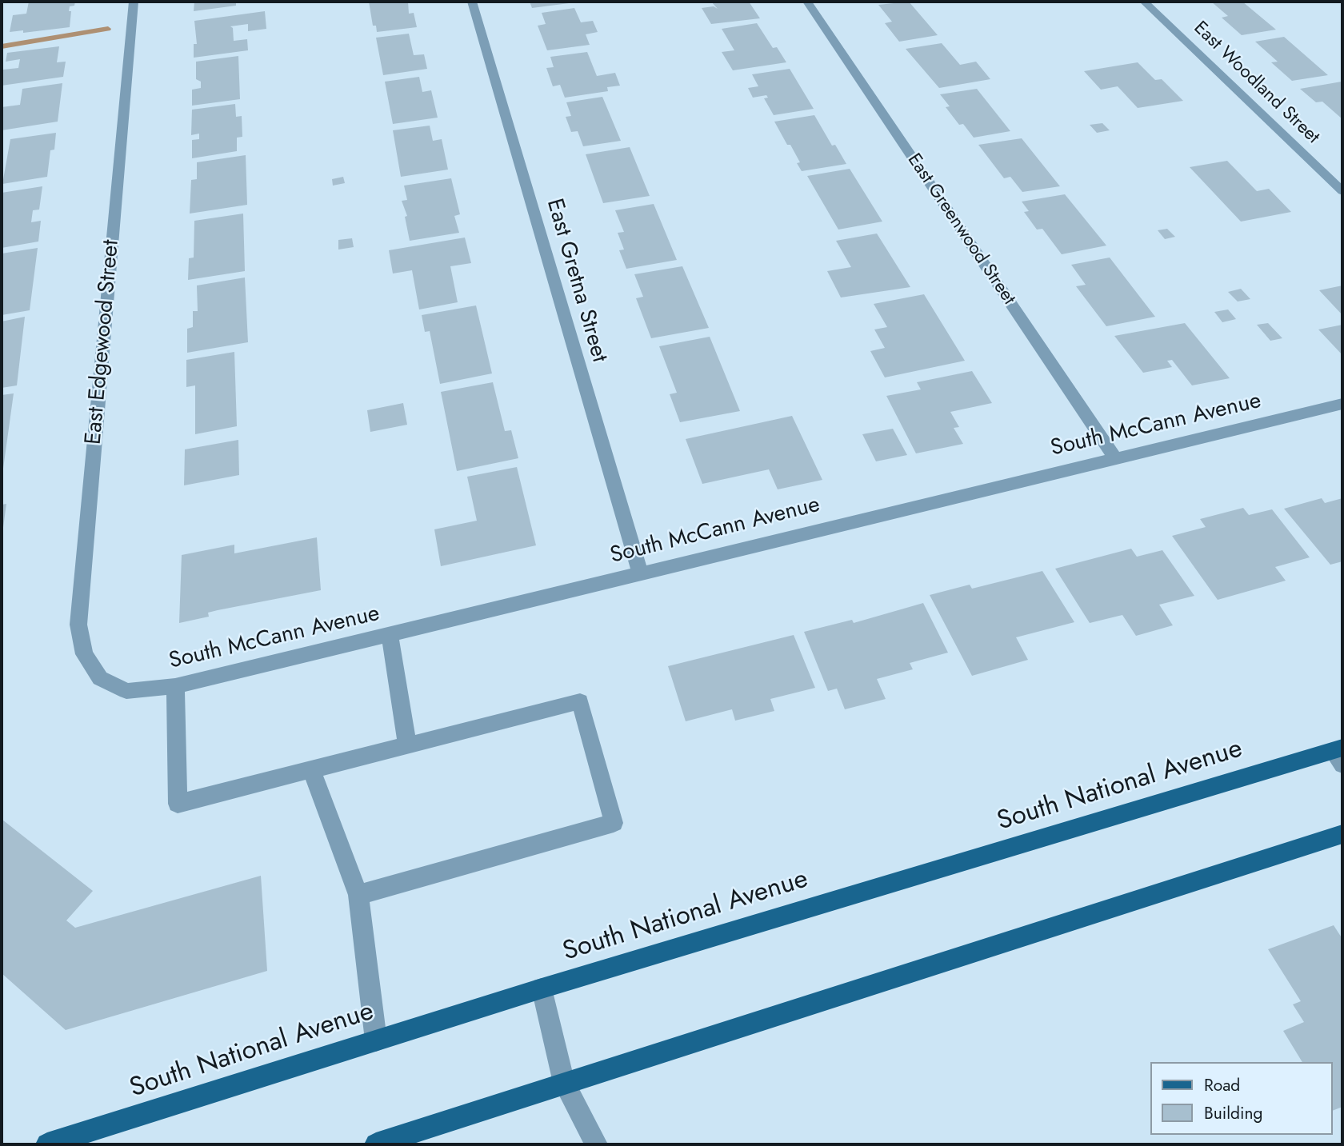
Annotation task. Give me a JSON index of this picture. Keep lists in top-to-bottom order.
{
  "streets": {
    "main road": ["South National Avenue"],
    "street": [
      "East Woodland Street",
      "East Greenwood Street",
      "East Gretna Street",
      "East Edgewood Street",
      "South McCann Avenue"
    ]
  },
  "crossings": [
    ["East Greenwood Street", "South McCann Avenue"],
    ["East Gretna Street", "South McCann Avenue"],
    ["East Edgewood Street", "South McCann Avenue"]
  ],
  "legend": ["Road", "Building"]
}
